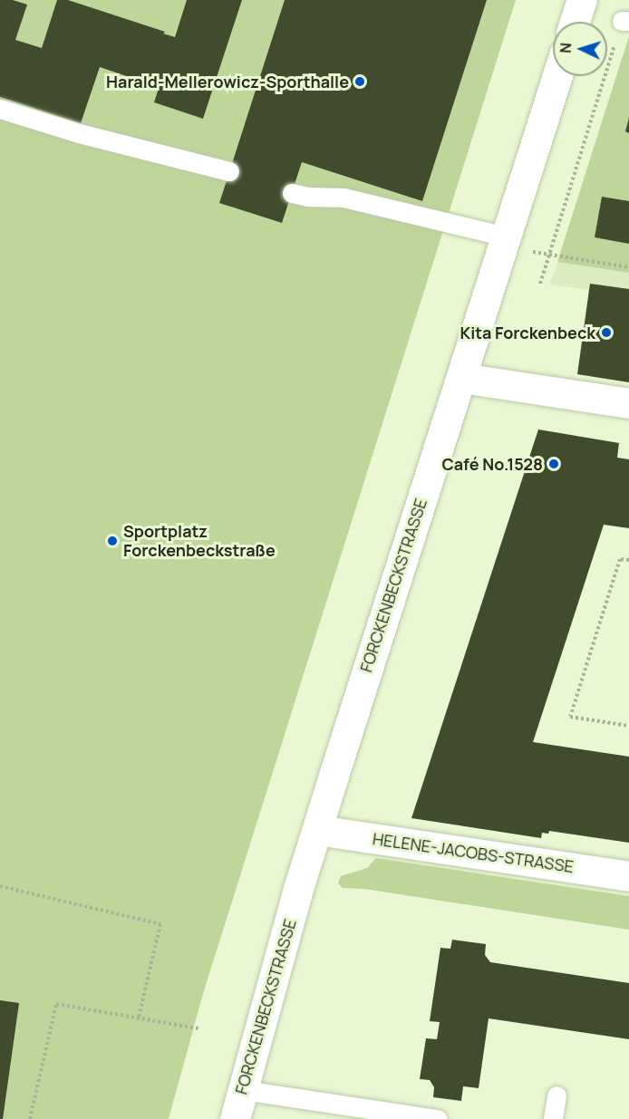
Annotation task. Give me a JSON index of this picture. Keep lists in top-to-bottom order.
{
  "streets": {
    "street": ["FORCKENBECKSTRASSE", "HELENE-JACOBS-STRASSE"]
  },
  "crossings": [
    ["FORCKENBECKSTRASSE", "HELENE-JACOBS-STRASSE"]
  ],
  "places": [
    "Harald-Mellerowicz-Sporthalle",
    "Kita Forckenbeck",
    "Café No.1528",
    "Sportplatz Forckenbeckstraße"
  ],
  "north": "left"
}
